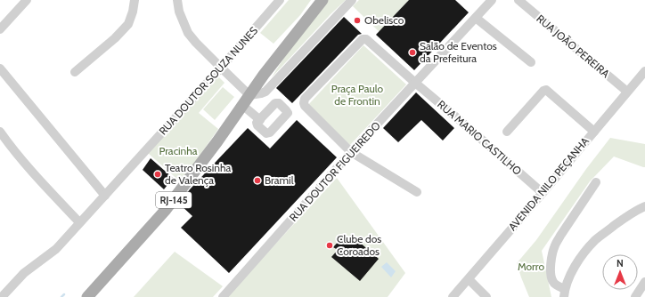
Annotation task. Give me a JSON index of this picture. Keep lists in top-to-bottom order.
{
  "streets": {
    "main road": ["RJ-145"],
    "street": [
      "RUA JOÃO PEREIRA",
      "RUA DOUTOR SOUZA NUNES",
      "RUA MARIO CASTILHO",
      "RUA DOUTOR FIGUEIREDO",
      "AVENIDA NILO PEÇANHA"
    ]
  },
  "crossings": [
    ["RUA JOÃO PEREIRA", "AVENIDA NILO PEÇANHA"],
    ["RUA MARIO CASTILHO", "RUA DOUTOR FIGUEIREDO"],
    ["RUA MARIO CASTILHO", "AVENIDA NILO PEÇANHA"]
  ],
  "parks": ["Praça Paulo de Frontin", "Pracinha", "Morro"],
  "places": [
    "Obelisco",
    "Salão de Eventos da Prefeitura",
    "Teatro Rosinha de Valença",
    "Bramil",
    "Clube dos Coroados"
  ],
  "north": "top"
}
